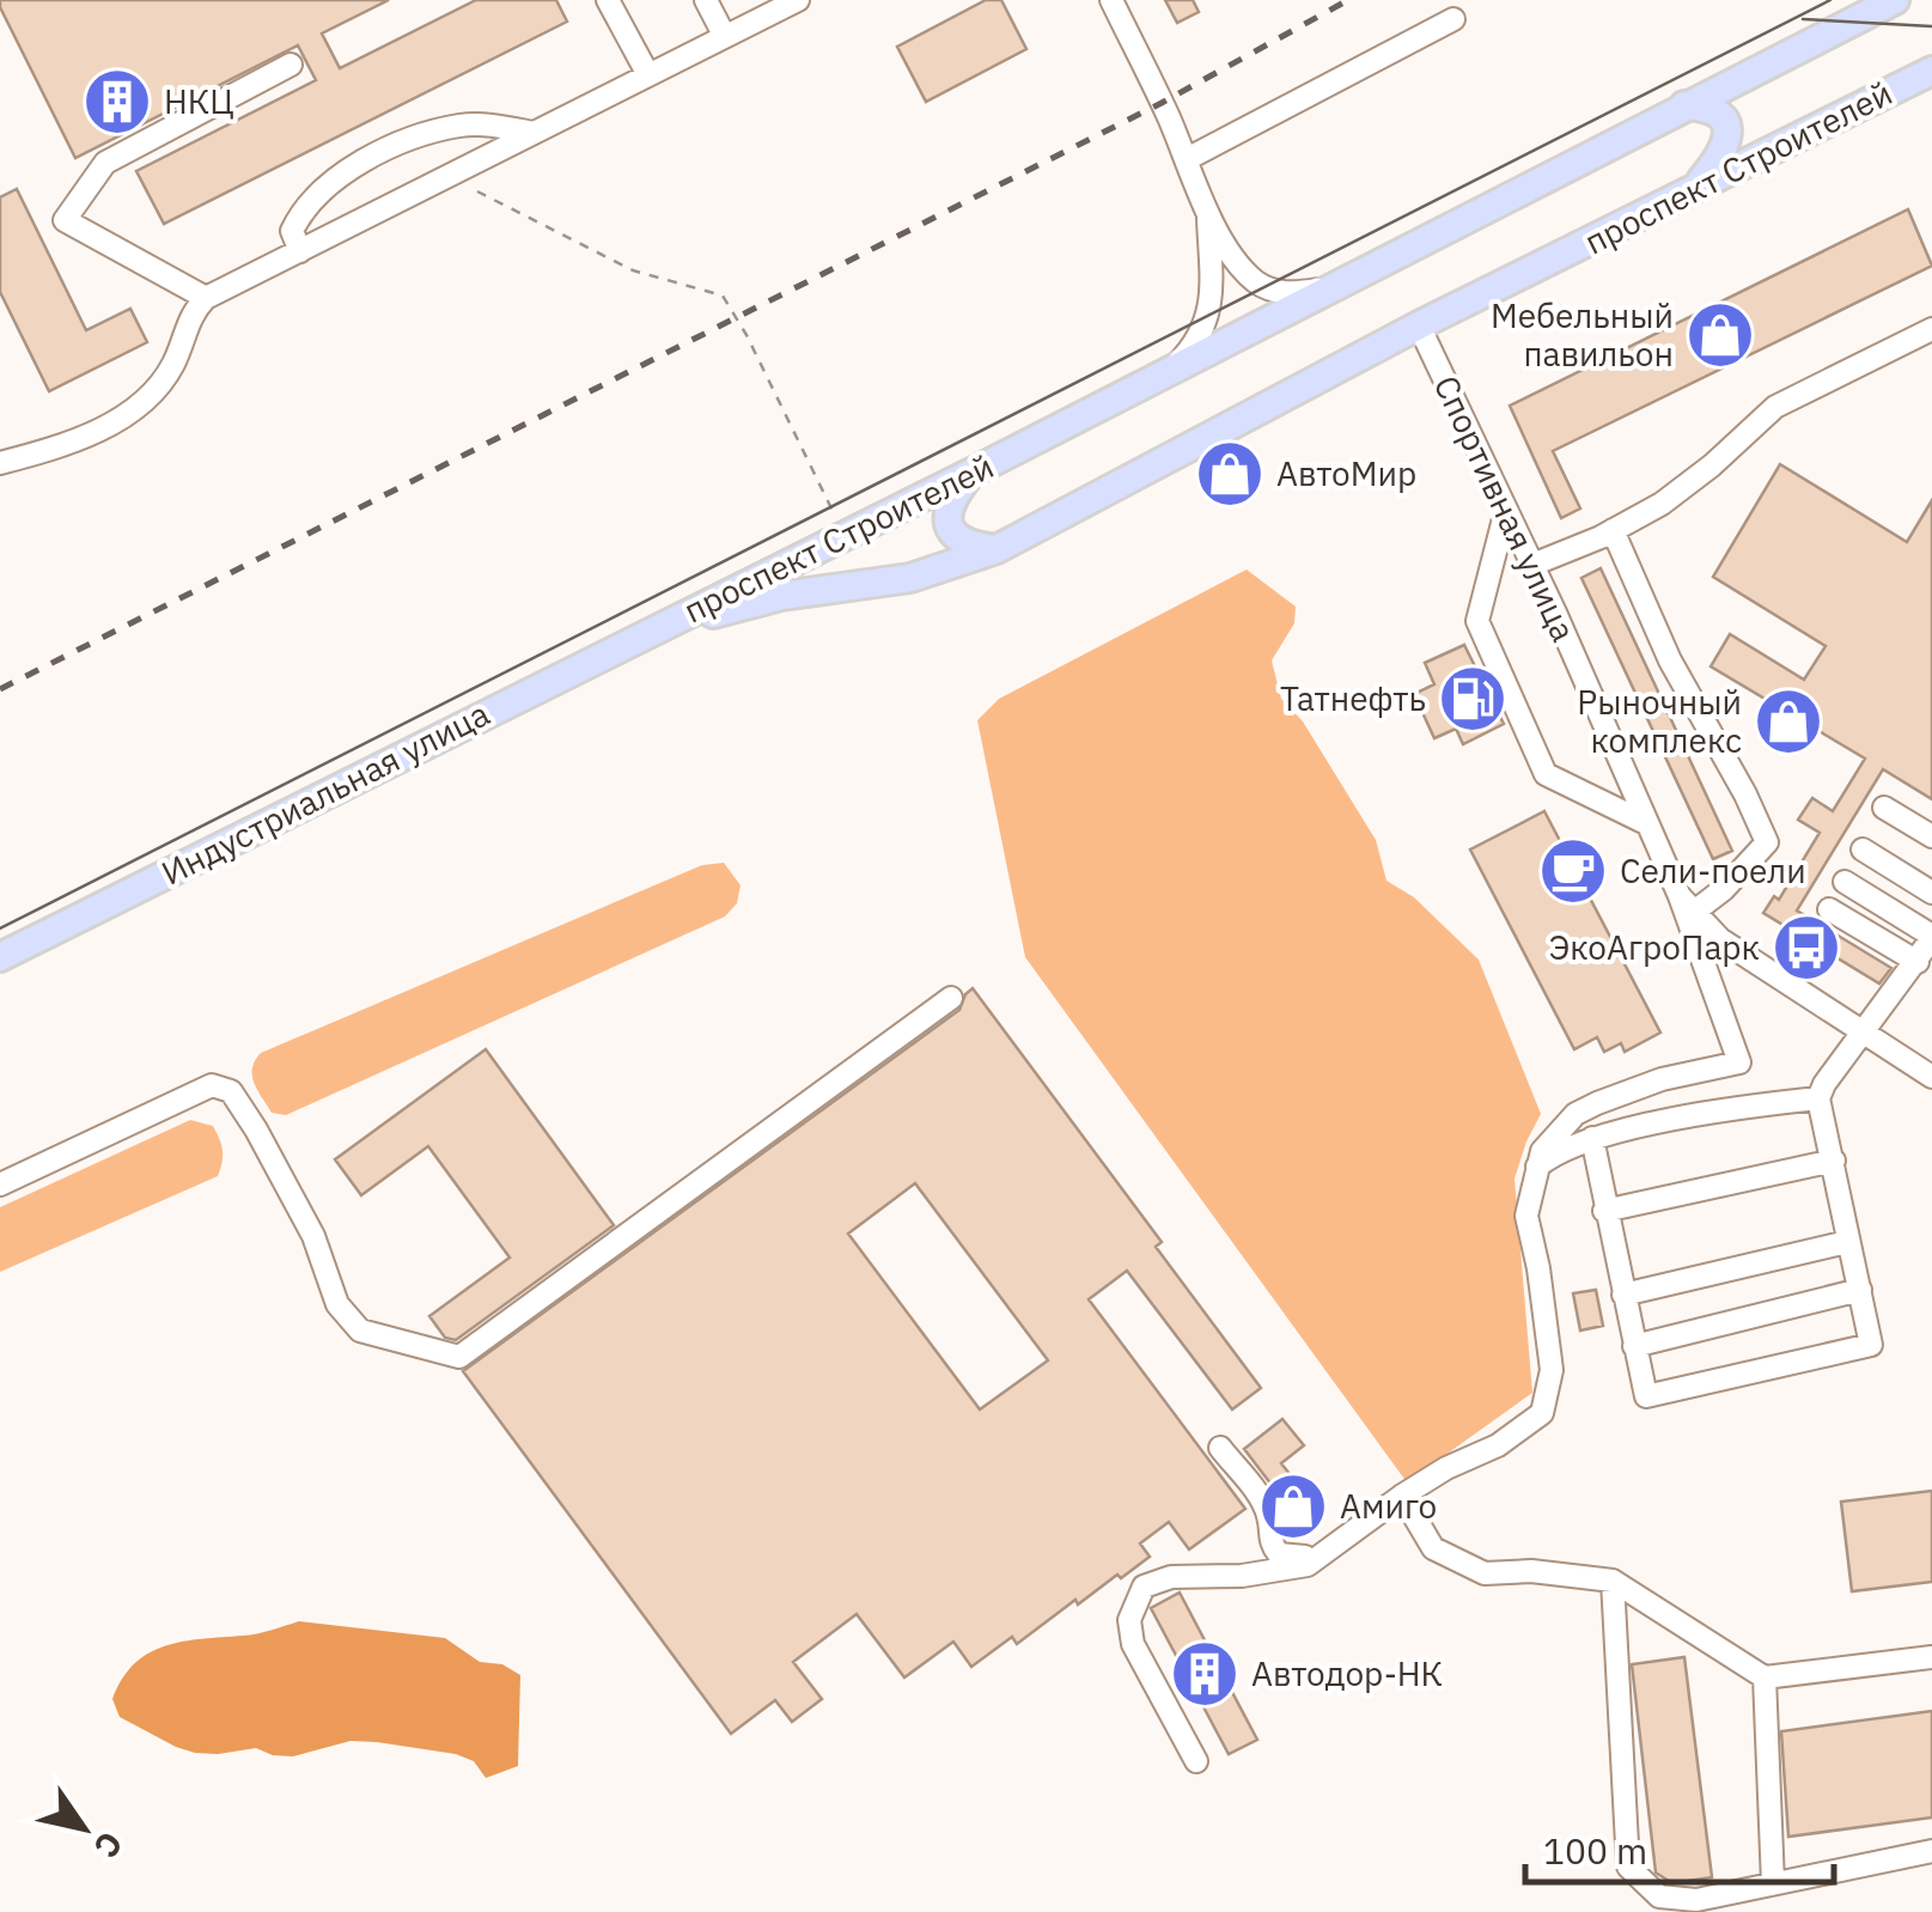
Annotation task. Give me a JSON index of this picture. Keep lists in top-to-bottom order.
{
  "streets": {
    "main road": ["проспект Строителей", "Индустриальная улица"],
    "street": ["Спортивная улица"]
  },
  "crossings": [
    ["проспект Строителей", "Спортивная улица"],
    ["проспект Строителей", "Индустриальная улица"]
  ],
  "places": {
    "building": ["НКЦ", "Автодор-НК"],
    "shop": [
      "Мебельный павильон",
      "АвтоМир",
      "Рыночный комплекс",
      "Амиго"
    ],
    "fuel station": ["Татнефть"],
    "cafe": ["Сели-поели"],
    "bus stop": ["ЭкоАгроПарк"]
  },
  "scale_bar": "100 m",
  "north": "bottom right"
}
